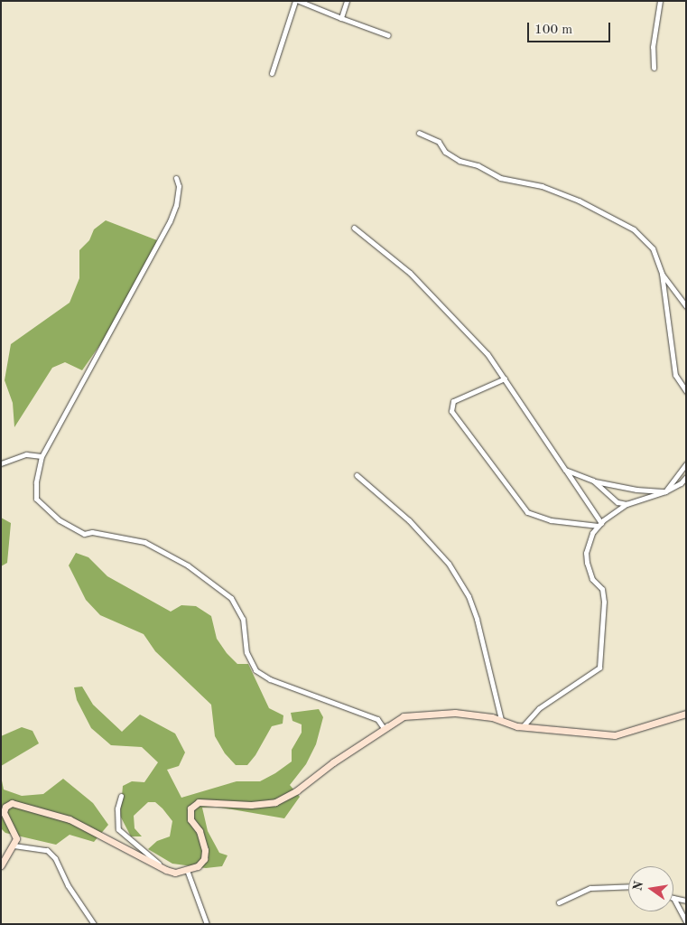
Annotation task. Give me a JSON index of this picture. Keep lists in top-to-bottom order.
{
  "scale_bar": "100 m",
  "north": "left"
}
